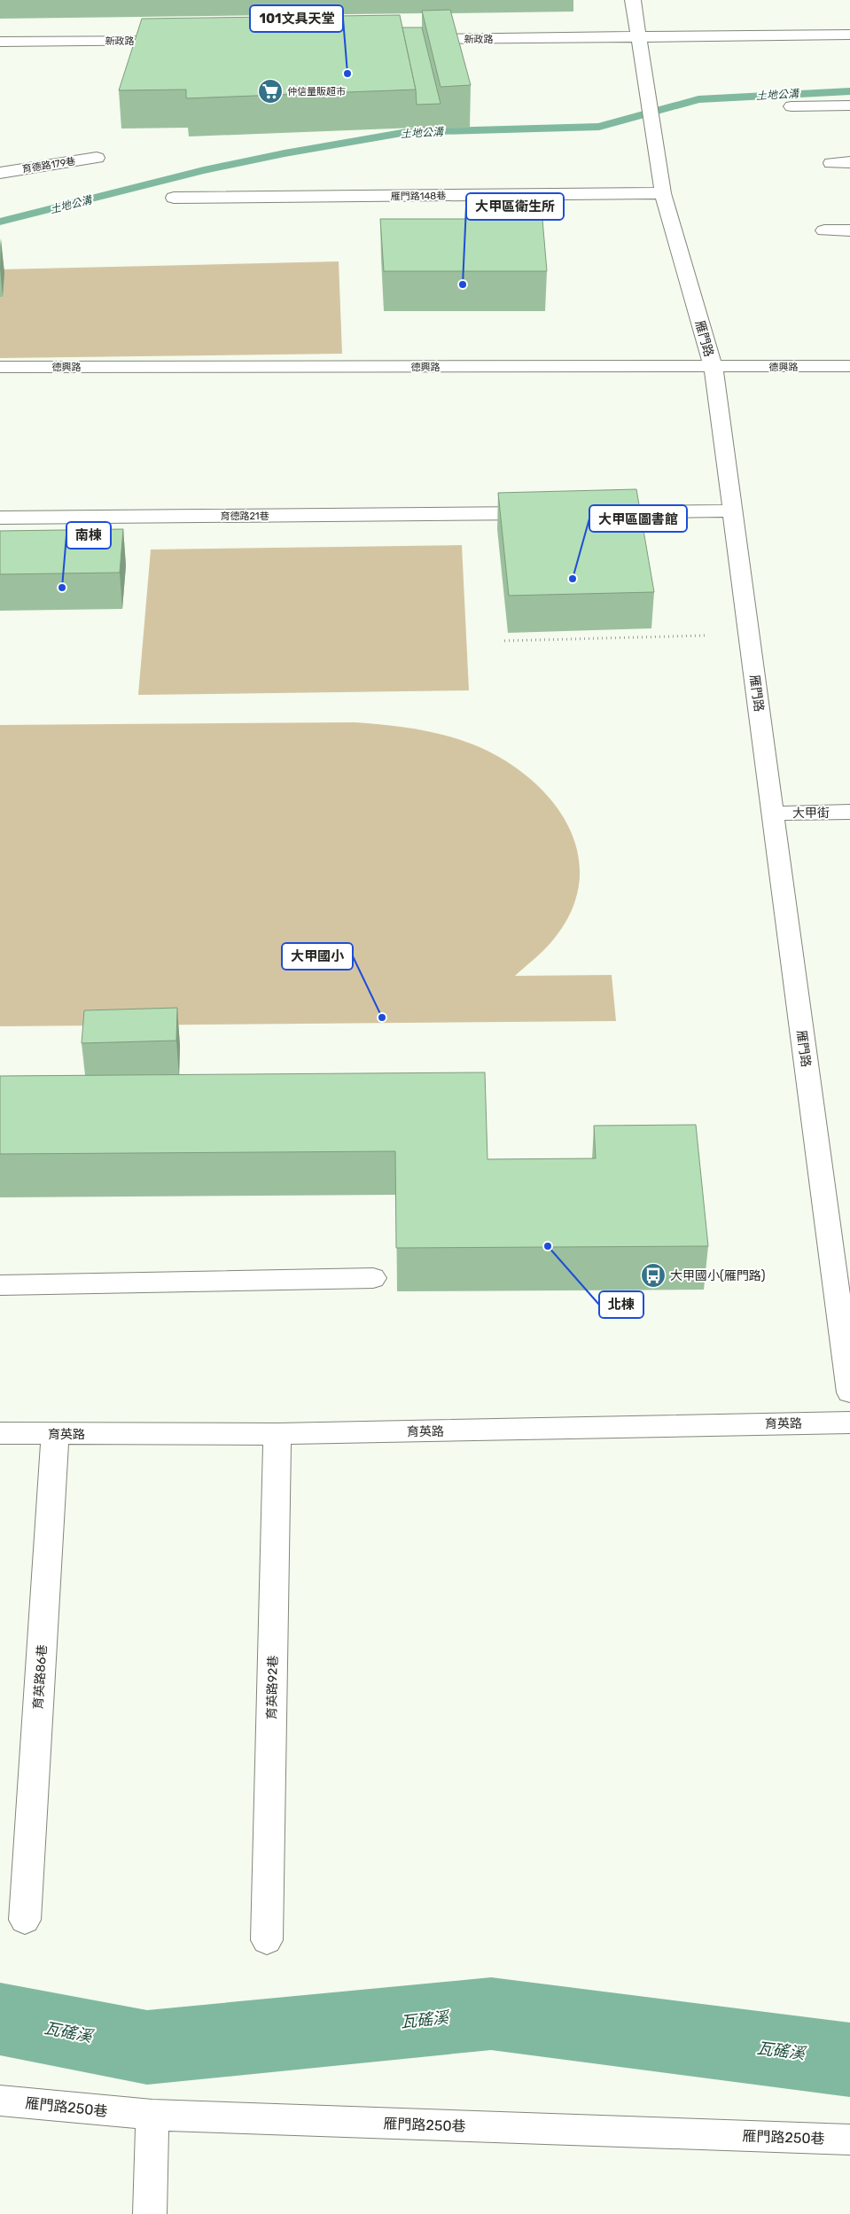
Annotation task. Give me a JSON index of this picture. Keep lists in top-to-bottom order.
{
  "streets": {
    "street": [
      "新政路",
      "育德路179巷",
      "雁門路148巷",
      "雁門路",
      "德興路",
      "育德路21巷",
      "大甲街",
      "育英路",
      "育英路86巷",
      "育英路92巷",
      "雁門路250巷"
    ]
  },
  "crossings": [
    ["新政路", "雁門路"],
    ["雁門路148巷", "雁門路"],
    ["雁門路", "德興路"],
    ["雁門路", "大甲街"],
    ["育英路", "育英路86巷"],
    ["育英路", "育英路92巷"]
  ],
  "water": ["土地公溝", "瓦磘溪"],
  "places": {
    "other": [
      "101文具天堂",
      "大甲區衛生所",
      "大甲區圖書館",
      "南棟",
      "大甲國小",
      "北棟"
    ],
    "supermarket": ["仲信量販超市"],
    "bus stop": ["大甲國小(雁門路)"]
  }
}
